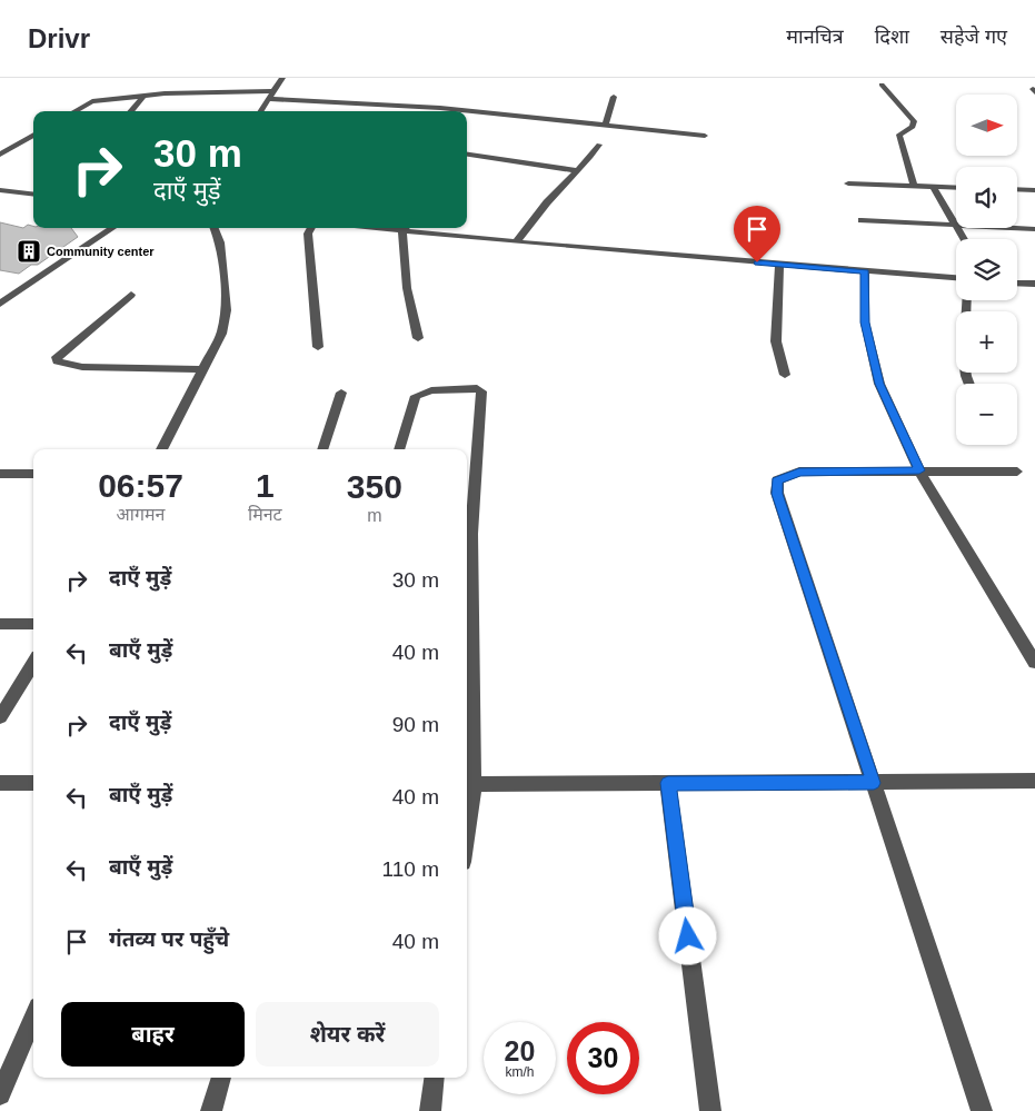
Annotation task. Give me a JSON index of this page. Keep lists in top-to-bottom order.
{
  "places": {
    "building": ["Community center"]
  },
  "north": "right",
  "page": {
    "header": "Drivr",
    "nav": ["मानचित्र", "दिशा", "सहेजे गए"],
    "map_buttons": ["+", "−"],
    "turn": ["30 m", "दाएँ मुड़ें"],
    "eta": [
      "06:57",
      "आगमन",
      "1",
      "मिनट",
      "350",
      "m"
    ],
    "list": [
      {
        "name": "दाएँ मुड़ें",
        "value": "30 m"
      },
      {
        "name": "बाएँ मुड़ें",
        "value": "40 m"
      },
      {
        "name": "दाएँ मुड़ें",
        "value": "90 m"
      },
      {
        "name": "बाएँ मुड़ें",
        "value": "40 m"
      },
      {
        "name": "बाएँ मुड़ें",
        "value": "110 m"
      },
      {
        "name": "गंतव्य पर पहुँचे",
        "value": "40 m"
      }
    ],
    "buttons": ["बाहर", "शेयर करें"],
    "speed": "20 km/h",
    "limit": "30"
  }
}
